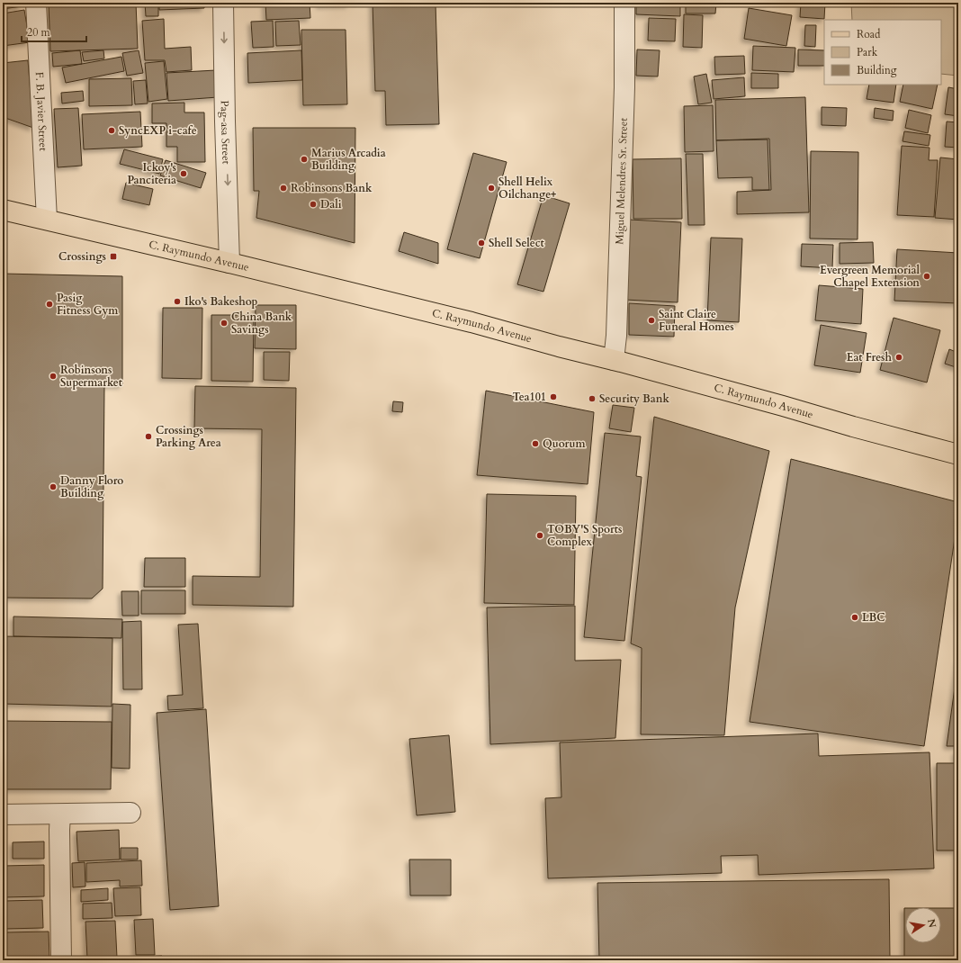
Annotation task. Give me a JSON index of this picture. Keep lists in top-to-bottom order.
{
  "streets": {
    "main road": ["C. Raymundo Avenue"],
    "street": ["F. B. Javier Street", "Pag-asa Street", "Miguel Melendres Sr. Street"]
  },
  "crossings": [
    ["F. B. Javier Street", "C. Raymundo Avenue"],
    ["Pag-asa Street", "C. Raymundo Avenue"],
    ["Miguel Melendres Sr. Street", "C. Raymundo Avenue"]
  ],
  "one_way": ["Pag-asa Street"],
  "places": {
    "other": [
      "SyncEXP i-cafe",
      "Marius Arcadia Building",
      "Ickoy's Panciteria",
      "Robinsons Bank",
      "Shell Helix Oilchange+",
      "Dali",
      "Shell Select",
      "Evergreen Memorial Chapel Extension",
      "Iko's Bakeshop",
      "Pasig Fitness Gym",
      "Saint Claire Funeral Homes",
      "China Bank Savings",
      "Eat Fresh",
      "Robinsons Supermarket",
      "Tea101",
      "Security Bank",
      "Crossings Parking Area",
      "Quorum",
      "Danny Floro Building",
      "TOBY'S Sports Complex",
      "LBC"
    ],
    "transit": ["Crossings"]
  },
  "legend": ["Road", "Park", "Building"],
  "scale_bar": "20 m",
  "north": "right"
}
